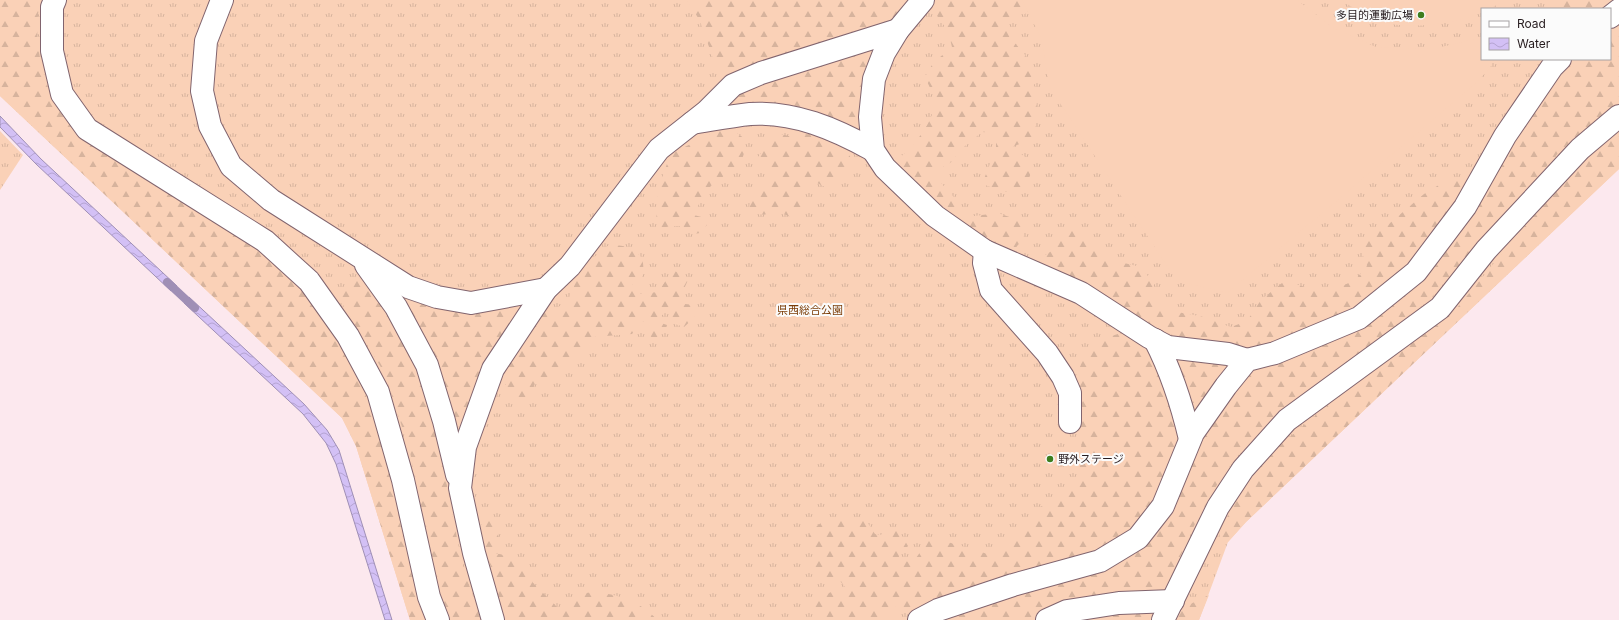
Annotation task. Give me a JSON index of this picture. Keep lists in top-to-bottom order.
{
  "parks": ["県西総合公園"],
  "places": ["多目的運動広場", "野外ステージ"],
  "legend": ["Road", "Water"]
}
